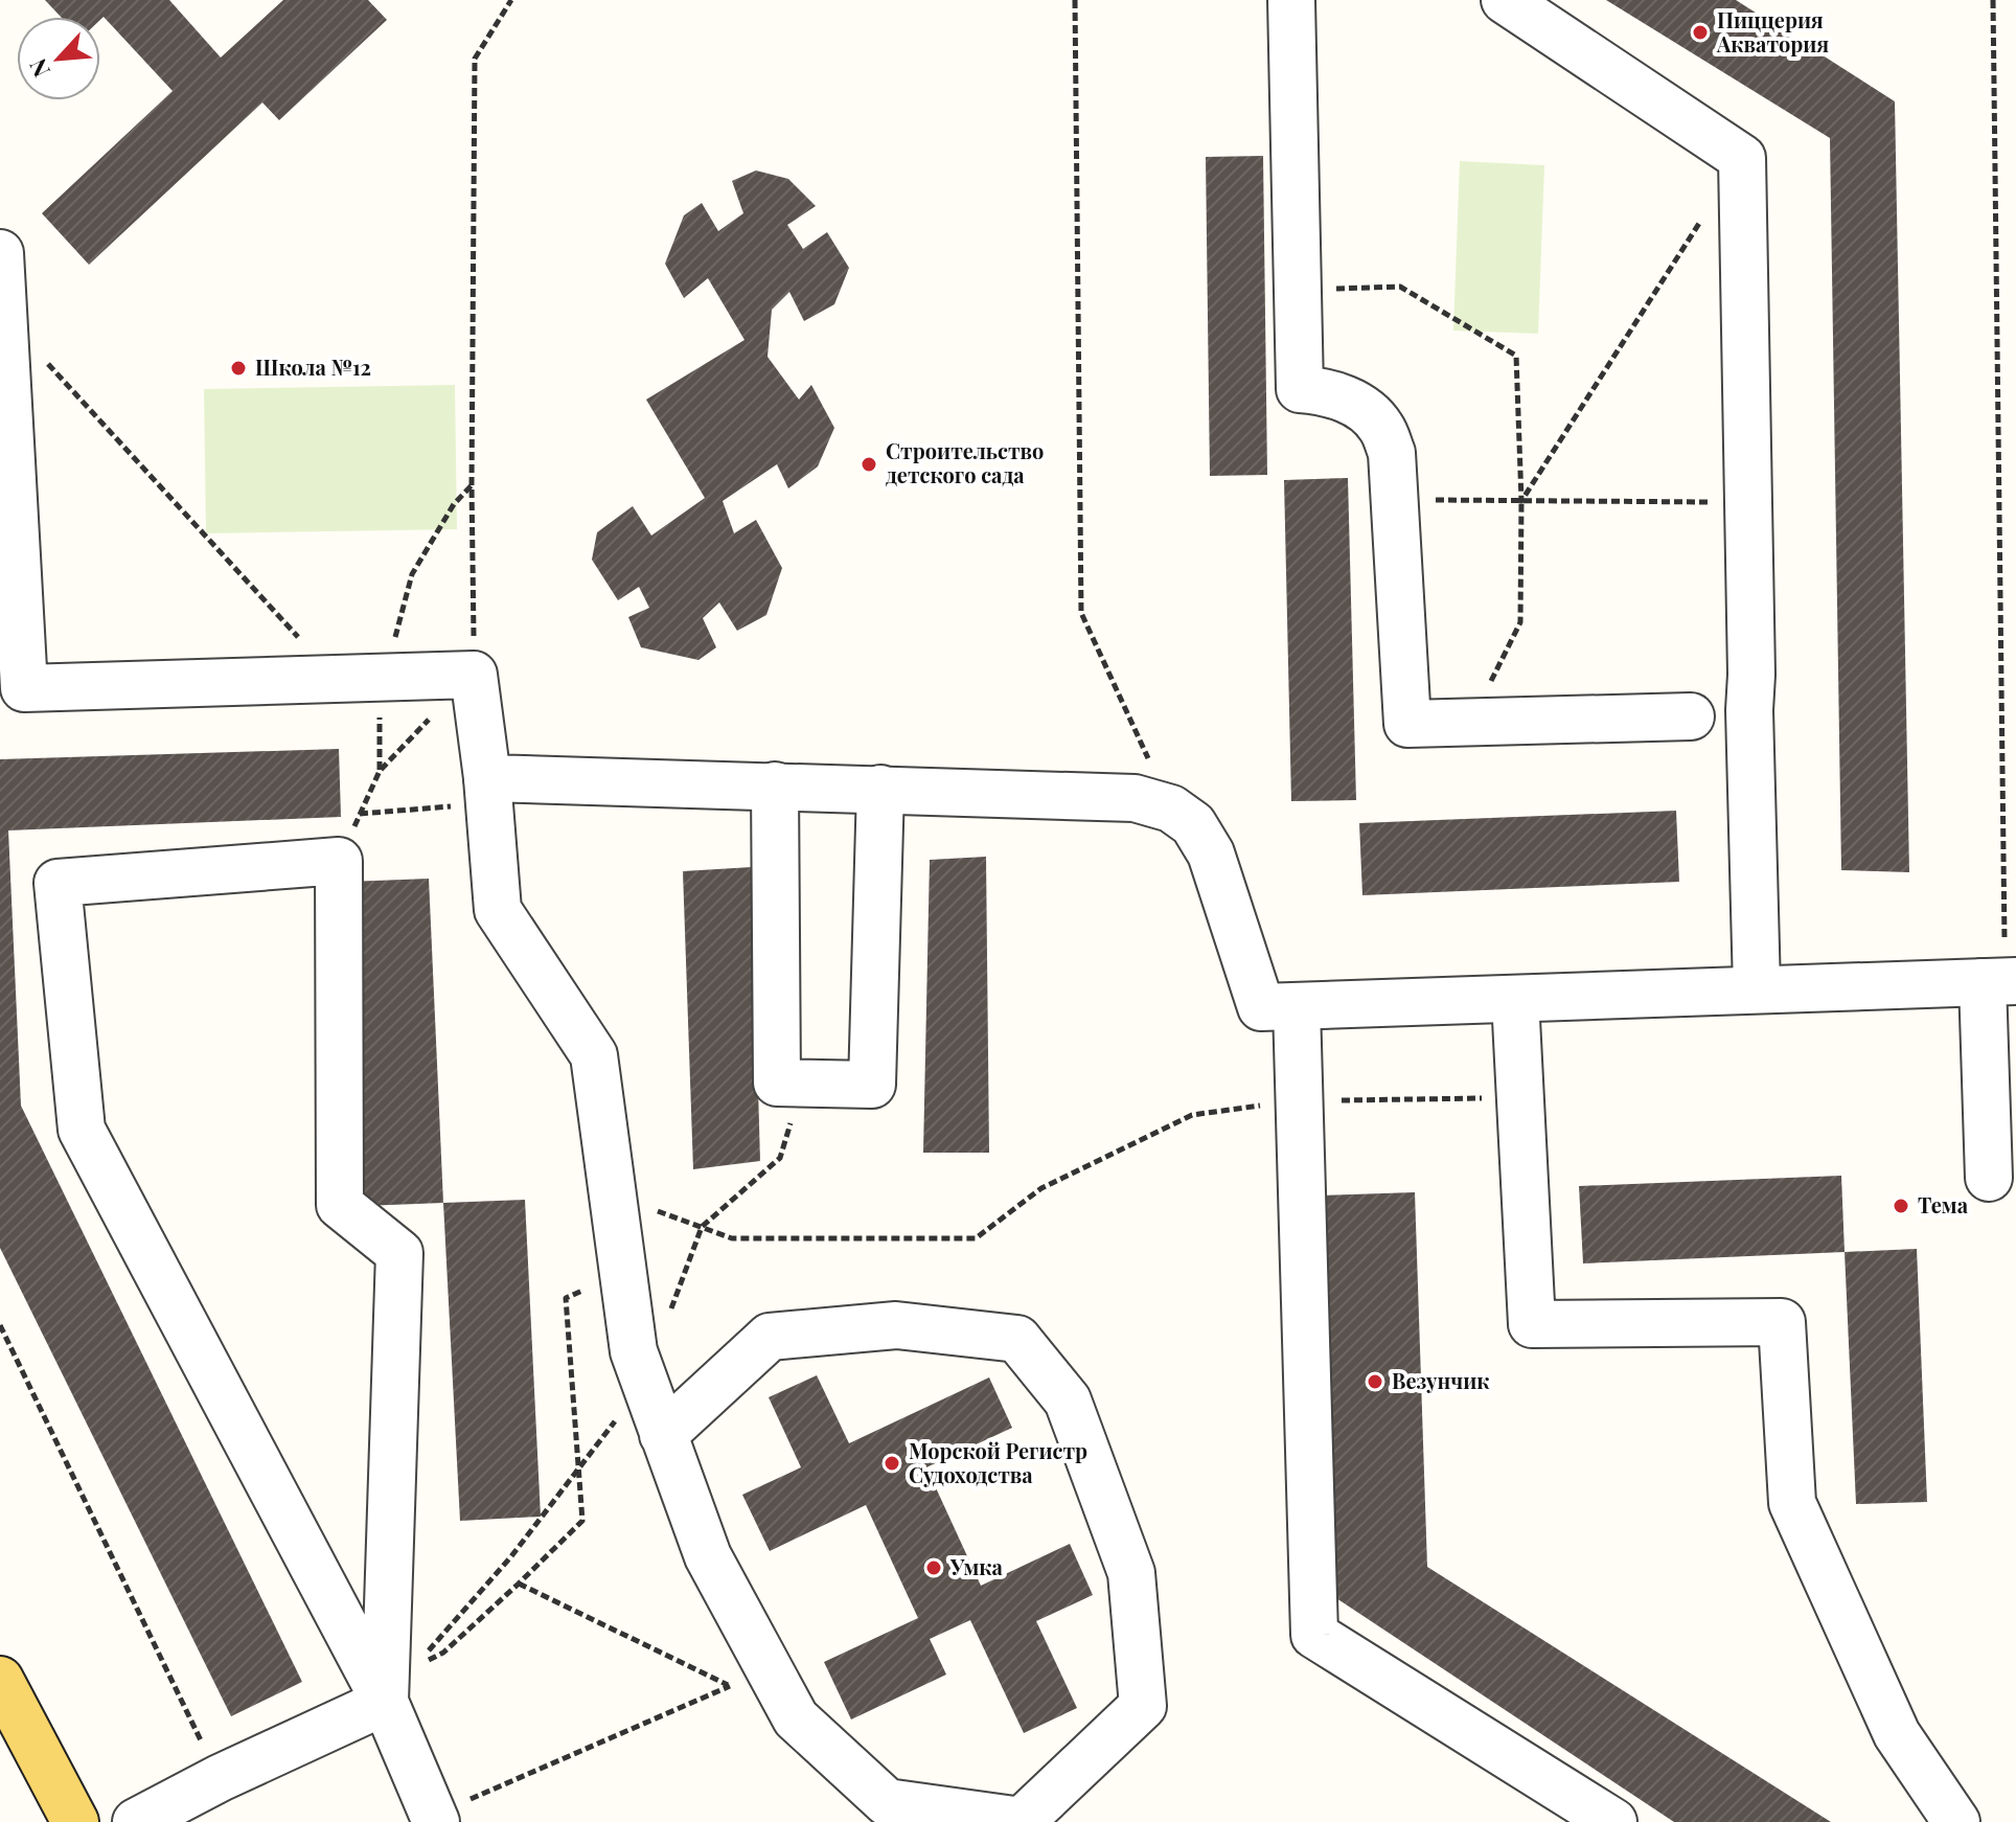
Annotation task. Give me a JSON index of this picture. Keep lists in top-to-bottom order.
{
  "places": [
    "Пиццерия Акватория",
    "Школа №12",
    "Строительство детского сада",
    "Тема",
    "Везунчик",
    "Морской Регистр Судоходства",
    "Умка"
  ],
  "north": "bottom left"
}
